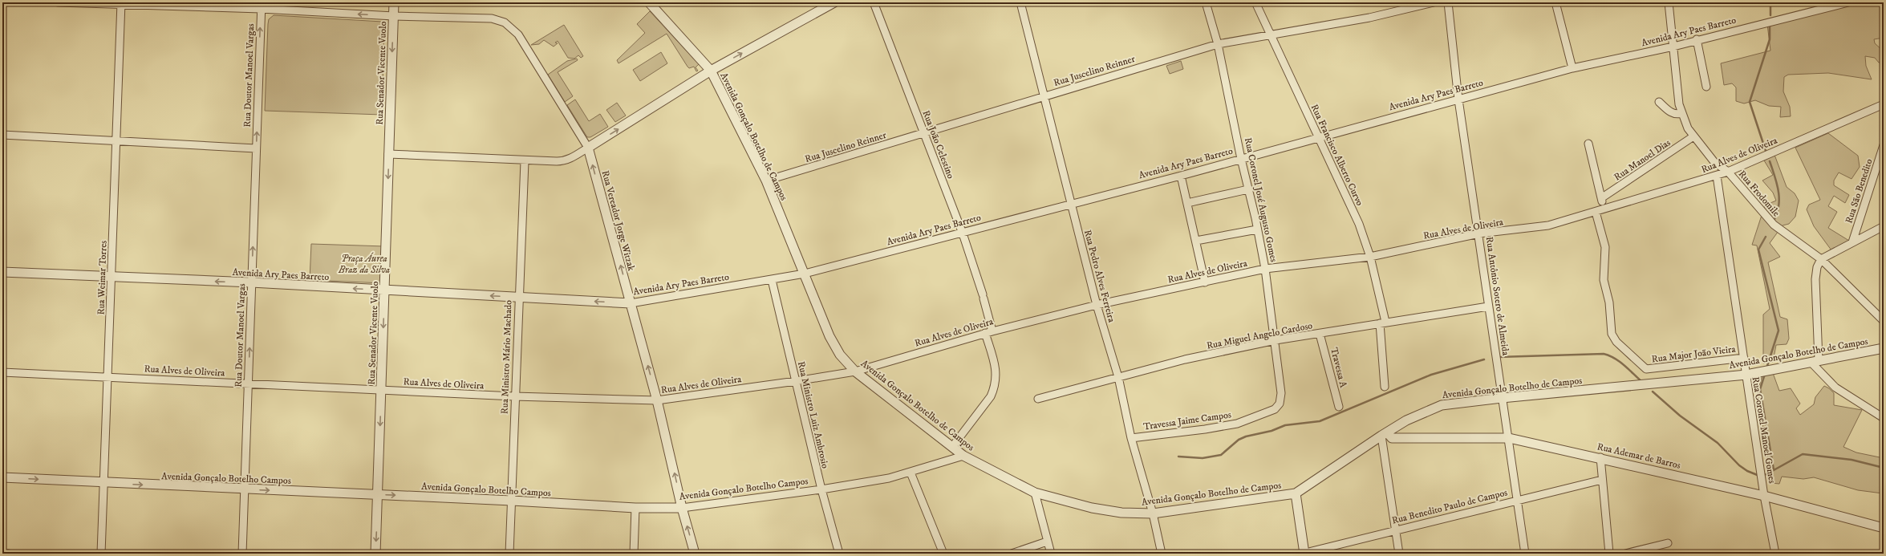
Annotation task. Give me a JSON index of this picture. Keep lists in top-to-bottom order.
{
  "streets": {
    "street": [
      "Avenida Ary Paes Barreto",
      "Rua Juscelino Reinner",
      "Rua Senador Vicente Vuolo",
      "Rua Doutor Manoel Vargas",
      "Avenida Gonçalo Botelho de Campos",
      "Rua João Celestino",
      "Rua Francisco Alberto Curvo",
      "Rua Alves de Oliveira",
      "Rua Manoel Dias",
      "Rua São Benedito",
      "Rua Frodomile",
      "Rua Coronel José Augusto Gomes",
      "Rua Vereador Jorge Witzak",
      "Rua Pedro Alves Ferreira",
      "Rua Weimar Torres",
      "Rua Antônio Sotero de Almeida",
      "Rua Miguel Angelo Cardoso",
      "Rua Major João Vieira",
      "Rua Ministro Mário Machado",
      "Travessa A",
      "Rua Ministro Luiz Ambrosio",
      "Travessa Jaime Campos",
      "Rua Coronel Manoel Gomes",
      "Rua Ademar de Barros",
      "Avenida Gonçalo Botelho Campos",
      "Rua Benedito Paulo de Campos"
    ]
  },
  "crossings": [
    ["Avenida Ary Paes Barreto", "Rua Senador Vicente Vuolo"],
    ["Avenida Ary Paes Barreto", "Rua Doutor Manoel Vargas"],
    ["Avenida Ary Paes Barreto", "Avenida Gonçalo Botelho de Campos"],
    ["Avenida Ary Paes Barreto", "Rua João Celestino"],
    ["Avenida Ary Paes Barreto", "Rua Francisco Alberto Curvo"],
    ["Avenida Ary Paes Barreto", "Rua Frodomile"],
    ["Avenida Ary Paes Barreto", "Rua Coronel José Augusto Gomes"],
    ["Avenida Ary Paes Barreto", "Rua Vereador Jorge Witzak"],
    ["Avenida Ary Paes Barreto", "Rua Pedro Alves Ferreira"],
    ["Avenida Ary Paes Barreto", "Rua Weimar Torres"],
    ["Avenida Ary Paes Barreto", "Rua Antônio Sotero de Almeida"],
    ["Avenida Ary Paes Barreto", "Rua Ministro Mário Machado"],
    ["Avenida Ary Paes Barreto", "Rua Ministro Luiz Ambrosio"],
    ["Rua Juscelino Reinner", "Avenida Gonçalo Botelho de Campos"],
    ["Rua Juscelino Reinner", "Rua João Celestino"],
    ["Rua Juscelino Reinner", "Rua Francisco Alberto Curvo"],
    ["Rua Juscelino Reinner", "Rua Coronel José Augusto Gomes"],
    ["Rua Juscelino Reinner", "Rua Pedro Alves Ferreira"],
    ["Rua Senador Vicente Vuolo", "Rua Alves de Oliveira"],
    ["Rua Senador Vicente Vuolo", "Rua Vereador Jorge Witzak"],
    ["Rua Senador Vicente Vuolo", "Avenida Gonçalo Botelho Campos"],
    ["Rua Doutor Manoel Vargas", "Rua Alves de Oliveira"],
    ["Rua Doutor Manoel Vargas", "Rua Vereador Jorge Witzak"],
    ["Rua Doutor Manoel Vargas", "Avenida Gonçalo Botelho Campos"],
    ["Avenida Gonçalo Botelho de Campos", "Rua João Celestino"],
    ["Avenida Gonçalo Botelho de Campos", "Rua Alves de Oliveira"],
    ["Avenida Gonçalo Botelho de Campos", "Rua Pedro Alves Ferreira"],
    ["Avenida Gonçalo Botelho de Campos", "Rua Antônio Sotero de Almeida"],
    ["Avenida Gonçalo Botelho de Campos", "Rua Coronel Manoel Gomes"],
    ["Avenida Gonçalo Botelho de Campos", "Rua Ademar de Barros"],
    ["Avenida Gonçalo Botelho de Campos", "Avenida Gonçalo Botelho Campos"],
    ["Rua João Celestino", "Rua Alves de Oliveira"],
    ["Rua Francisco Alberto Curvo", "Rua Alves de Oliveira"],
    ["Rua Francisco Alberto Curvo", "Rua Miguel Angelo Cardoso"],
    ["Rua Alves de Oliveira", "Rua Frodomile"],
    ["Rua Alves de Oliveira", "Rua Coronel José Augusto Gomes"],
    ["Rua Alves de Oliveira", "Rua Vereador Jorge Witzak"],
    ["Rua Alves de Oliveira", "Rua Pedro Alves Ferreira"],
    ["Rua Alves de Oliveira", "Rua Weimar Torres"],
    ["Rua Alves de Oliveira", "Rua Antônio Sotero de Almeida"],
    ["Rua Alves de Oliveira", "Rua Major João Vieira"],
    ["Rua Alves de Oliveira", "Rua Ministro Mário Machado"],
    ["Rua Alves de Oliveira", "Rua Ministro Luiz Ambrosio"],
    ["Rua Alves de Oliveira", "Rua Coronel Manoel Gomes"],
    ["Rua Manoel Dias", "Rua Frodomile"],
    ["Rua Coronel José Augusto Gomes", "Rua Miguel Angelo Cardoso"],
    ["Rua Coronel José Augusto Gomes", "Travessa Jaime Campos"],
    ["Rua Vereador Jorge Witzak", "Rua Weimar Torres"],
    ["Rua Vereador Jorge Witzak", "Avenida Gonçalo Botelho Campos"],
    ["Rua Pedro Alves Ferreira", "Rua Miguel Angelo Cardoso"],
    ["Rua Pedro Alves Ferreira", "Travessa Jaime Campos"],
    ["Rua Weimar Torres", "Avenida Gonçalo Botelho Campos"],
    ["Rua Antônio Sotero de Almeida", "Rua Miguel Angelo Cardoso"],
    ["Rua Antônio Sotero de Almeida", "Rua Ademar de Barros"],
    ["Rua Antônio Sotero de Almeida", "Rua Benedito Paulo de Campos"],
    ["Rua Miguel Angelo Cardoso", "Travessa A"],
    ["Rua Major João Vieira", "Rua Coronel Manoel Gomes"],
    ["Rua Ministro Mário Machado", "Avenida Gonçalo Botelho Campos"],
    ["Rua Ministro Luiz Ambrosio", "Avenida Gonçalo Botelho Campos"],
    ["Rua Coronel Manoel Gomes", "Rua Ademar de Barros"]
  ],
  "one_way": [
    "Rua Senador Vicente Vuolo",
    "Rua Doutor Manoel Vargas",
    "Rua Vereador Jorge Witzak",
    "Avenida Gonçalo Botelho Campos"
  ],
  "parks": ["Praça Áurea Braz da Silva"]
}
